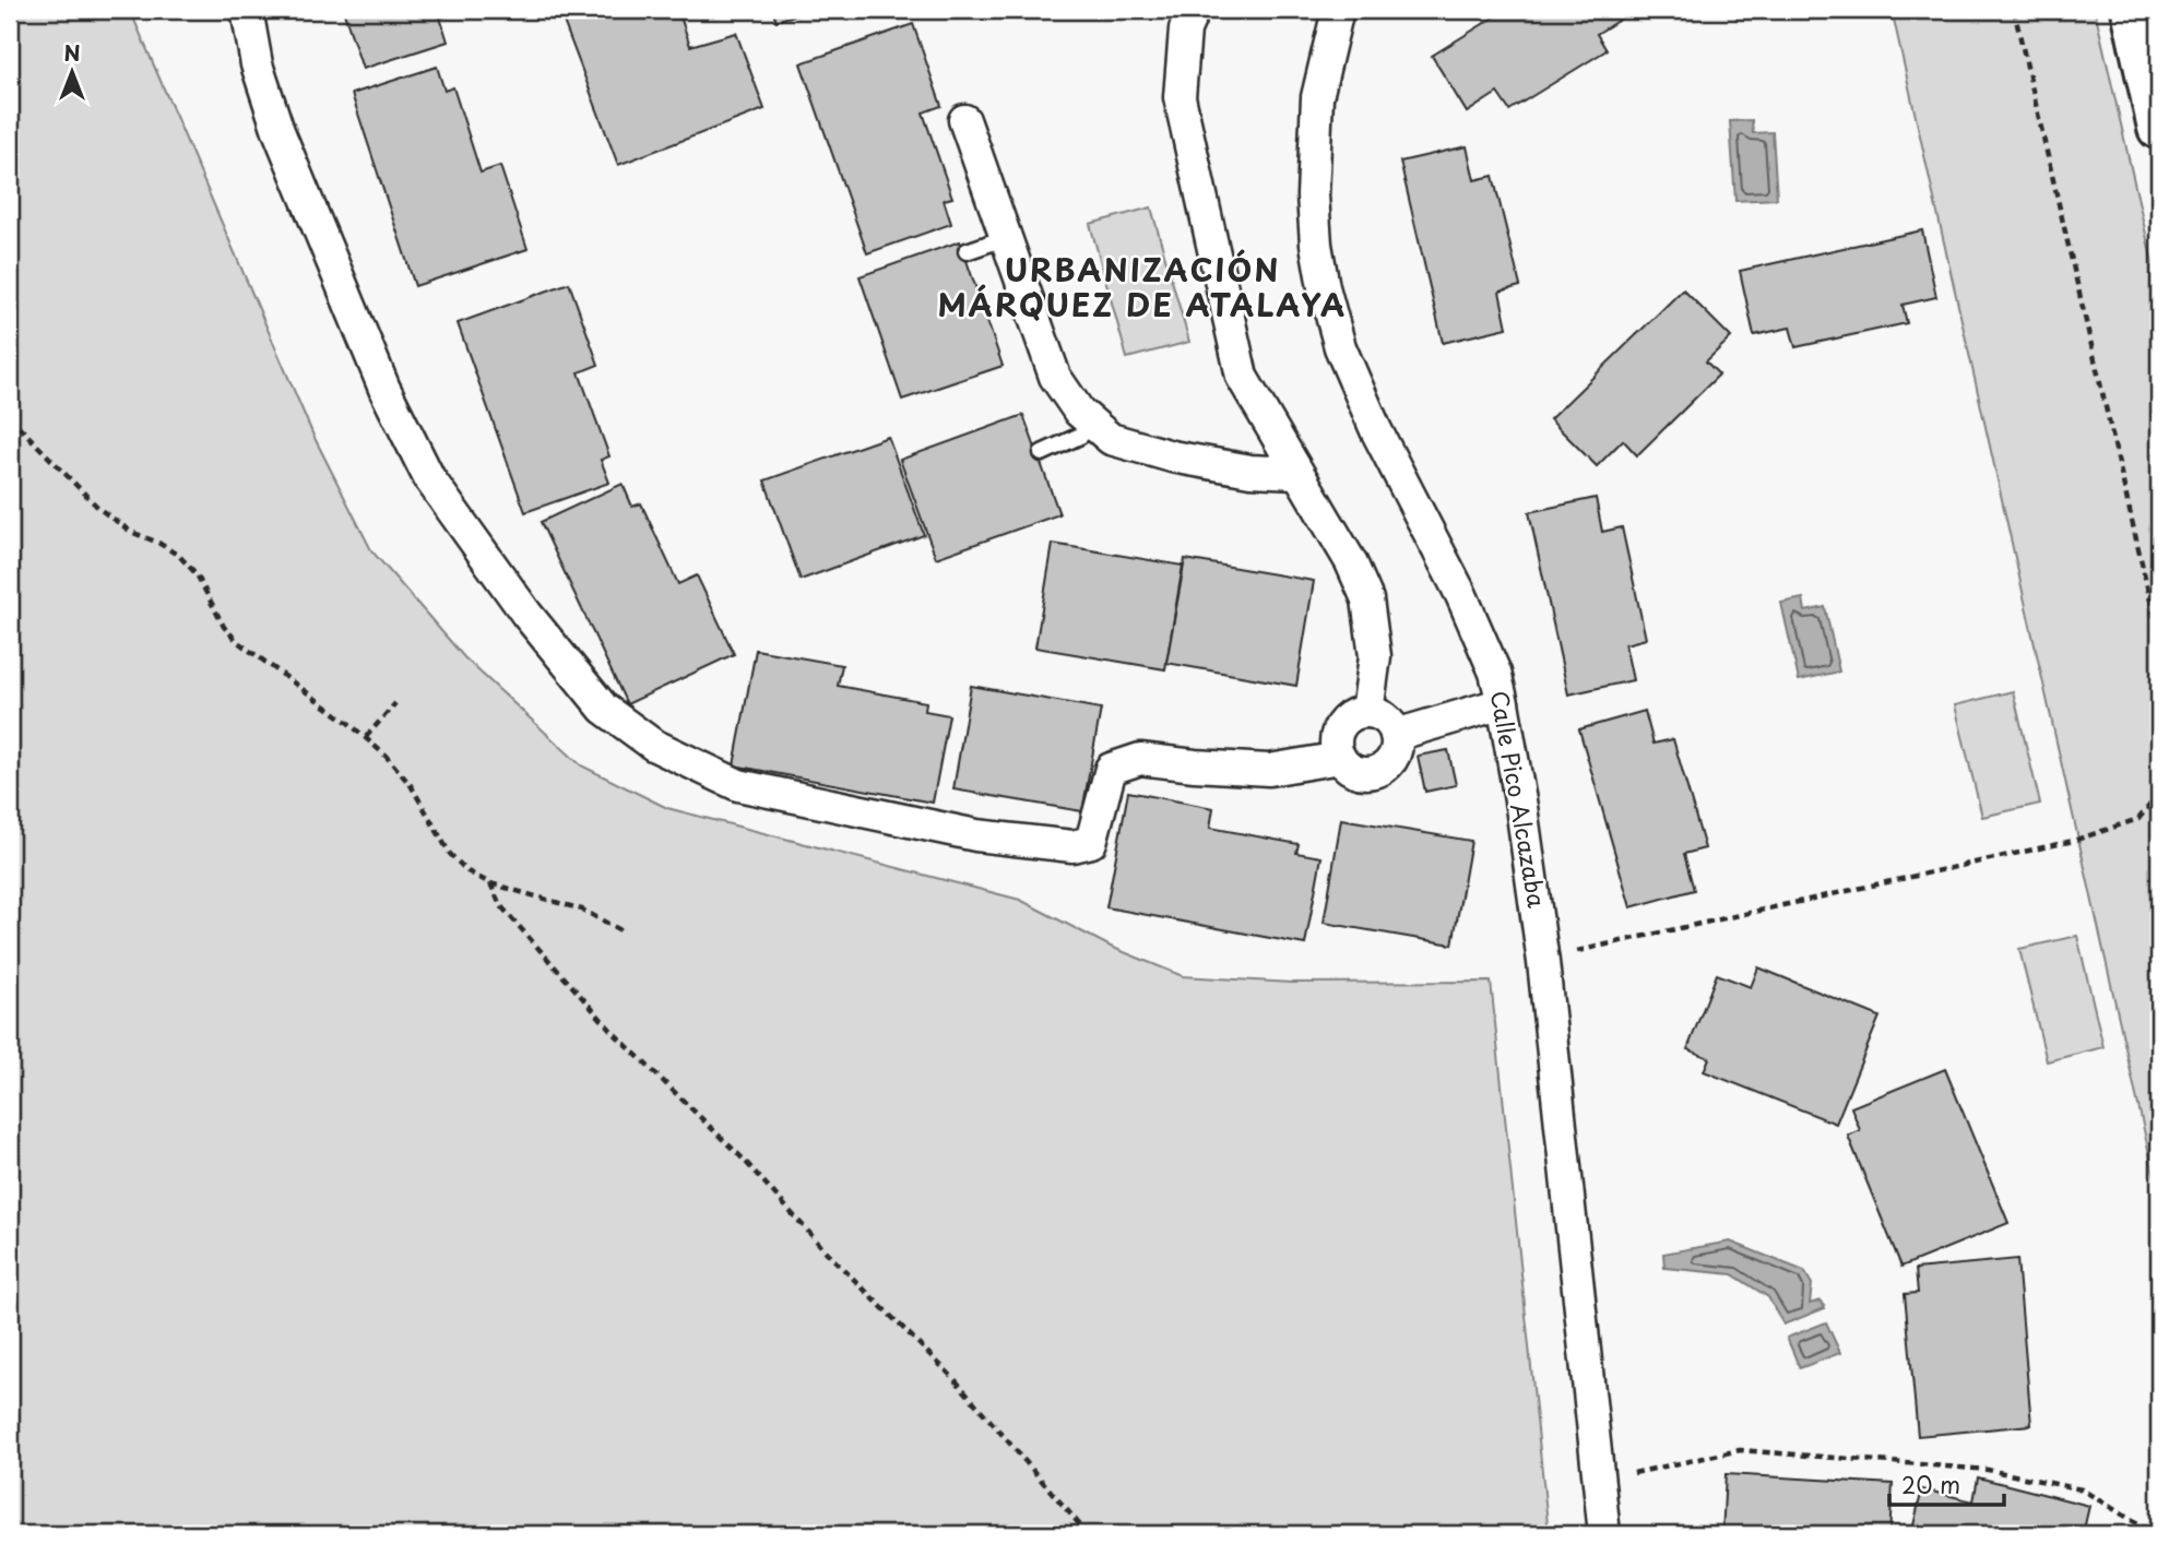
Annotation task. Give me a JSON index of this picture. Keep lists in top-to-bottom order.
{
  "streets": {
    "street": ["Calle Pico Alcazaba"]
  },
  "districts": ["URBANIZACIÓN MÁRQUEZ DE ATALAYA"],
  "scale_bar": "20 m",
  "north": "top"
}
